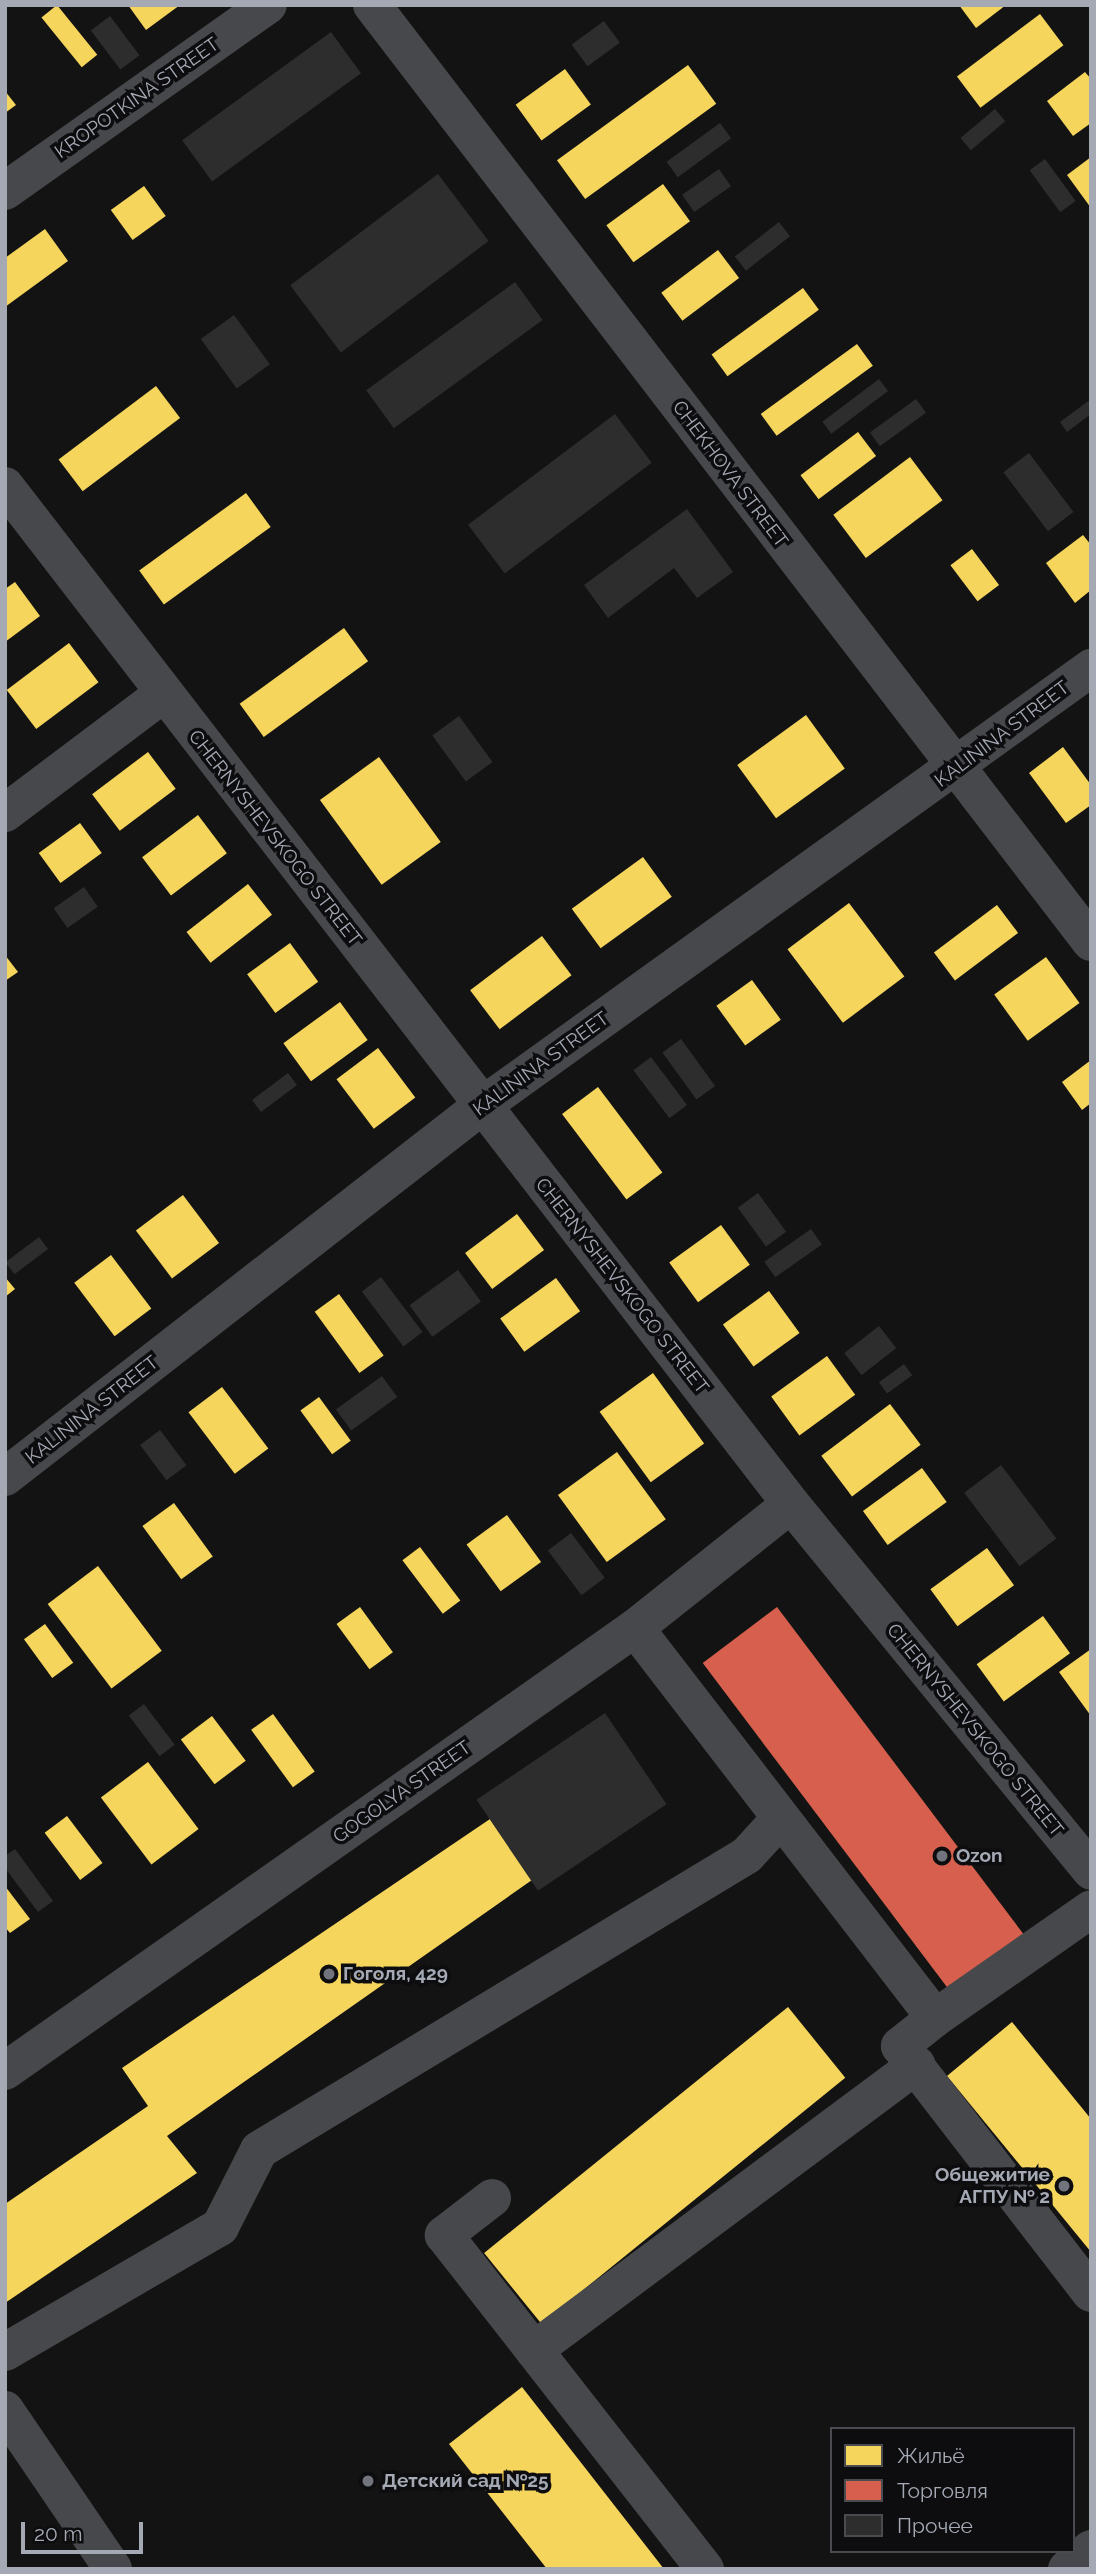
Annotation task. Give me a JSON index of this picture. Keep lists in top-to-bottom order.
{
  "streets": {
    "street": [
      "KROPOTKINA STREET",
      "CHEKHOVA STREET",
      "KALININA STREET",
      "CHERNYSHEVSKOGO STREET",
      "GOGOLYA STREET"
    ]
  },
  "crossings": [
    ["CHEKHOVA STREET", "KALININA STREET"],
    ["KALININA STREET", "CHERNYSHEVSKOGO STREET"],
    ["CHERNYSHEVSKOGO STREET", "GOGOLYA STREET"]
  ],
  "places": [
    "Ozon",
    "Гоголя, 429",
    "Общежитие АГПУ № 2",
    "Детский сад №25"
  ],
  "legend": ["Жильё", "Торговля", "Прочее"],
  "scale_bar": "20 m"
}
